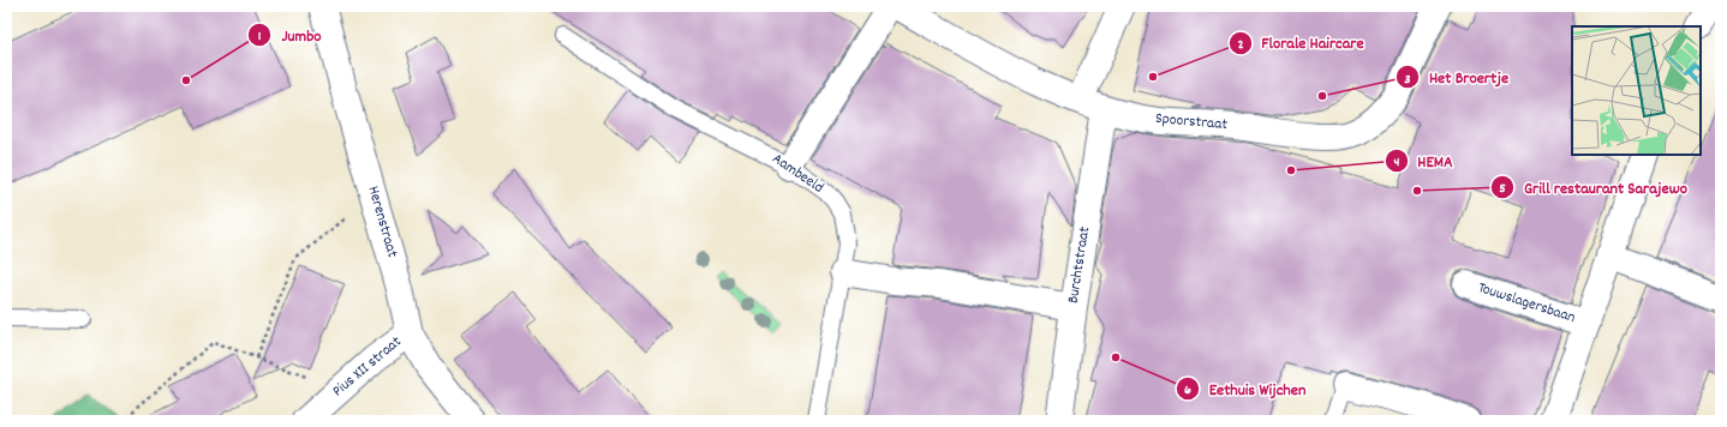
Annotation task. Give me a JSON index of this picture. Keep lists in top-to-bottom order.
{
  "streets": {
    "street": [
      "Spoorstraat",
      "Herenstraat",
      "Burchtstraat",
      "Touwslagersbaan",
      "Pius XII straat"
    ],
    "lane": ["Aambeeld"]
  },
  "crossings": [
    ["Spoorstraat", "Burchtstraat"],
    ["Herenstraat", "Pius XII straat"]
  ],
  "places": [
    "Florale Haircare",
    "Jumbo",
    "Het Broertje",
    "HEMA",
    "Grill restaurant Sarajewo",
    "Eethuis Wijchen"
  ]
}
